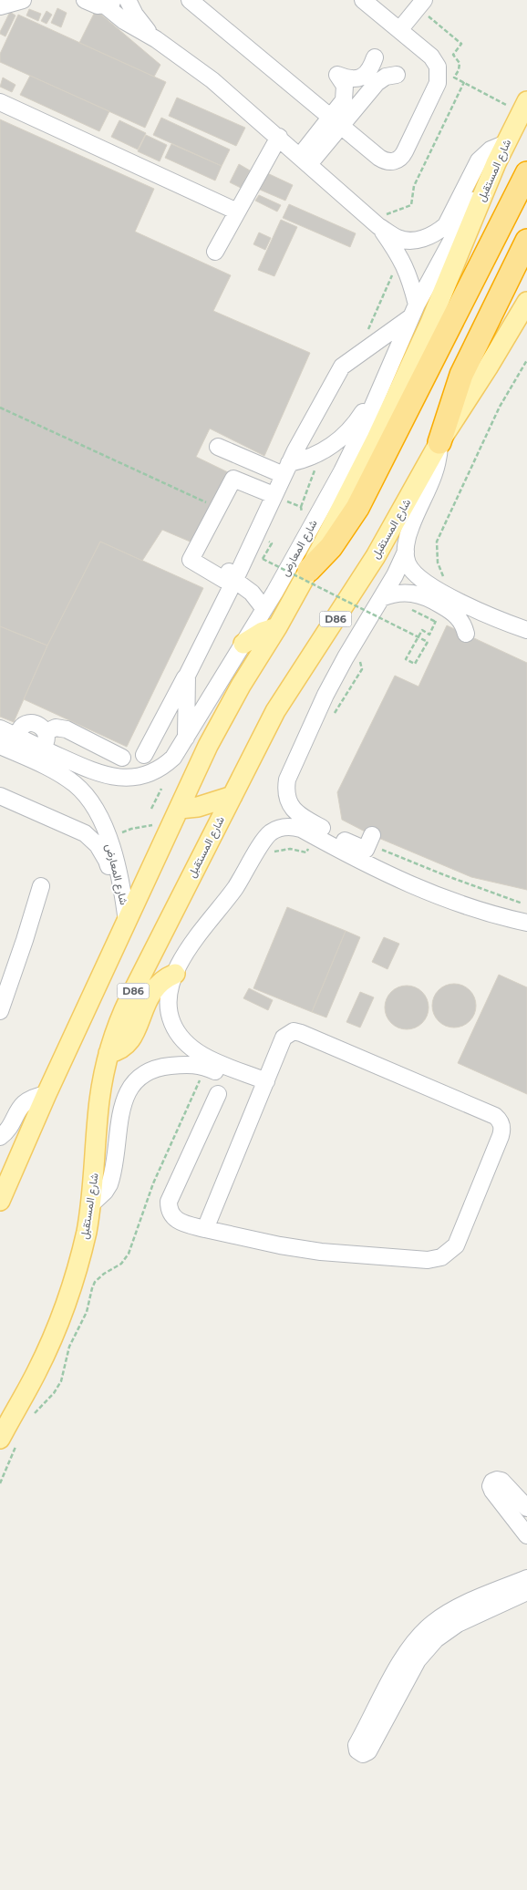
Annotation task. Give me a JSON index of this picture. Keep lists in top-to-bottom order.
{
  "streets": {
    "main road": ["شارع المستقبل", "D86"],
    "street": ["شارع المعارض"]
  },
  "crossings": [
    ["شارع المستقبل", "شارع المعارض"]
  ]
}
